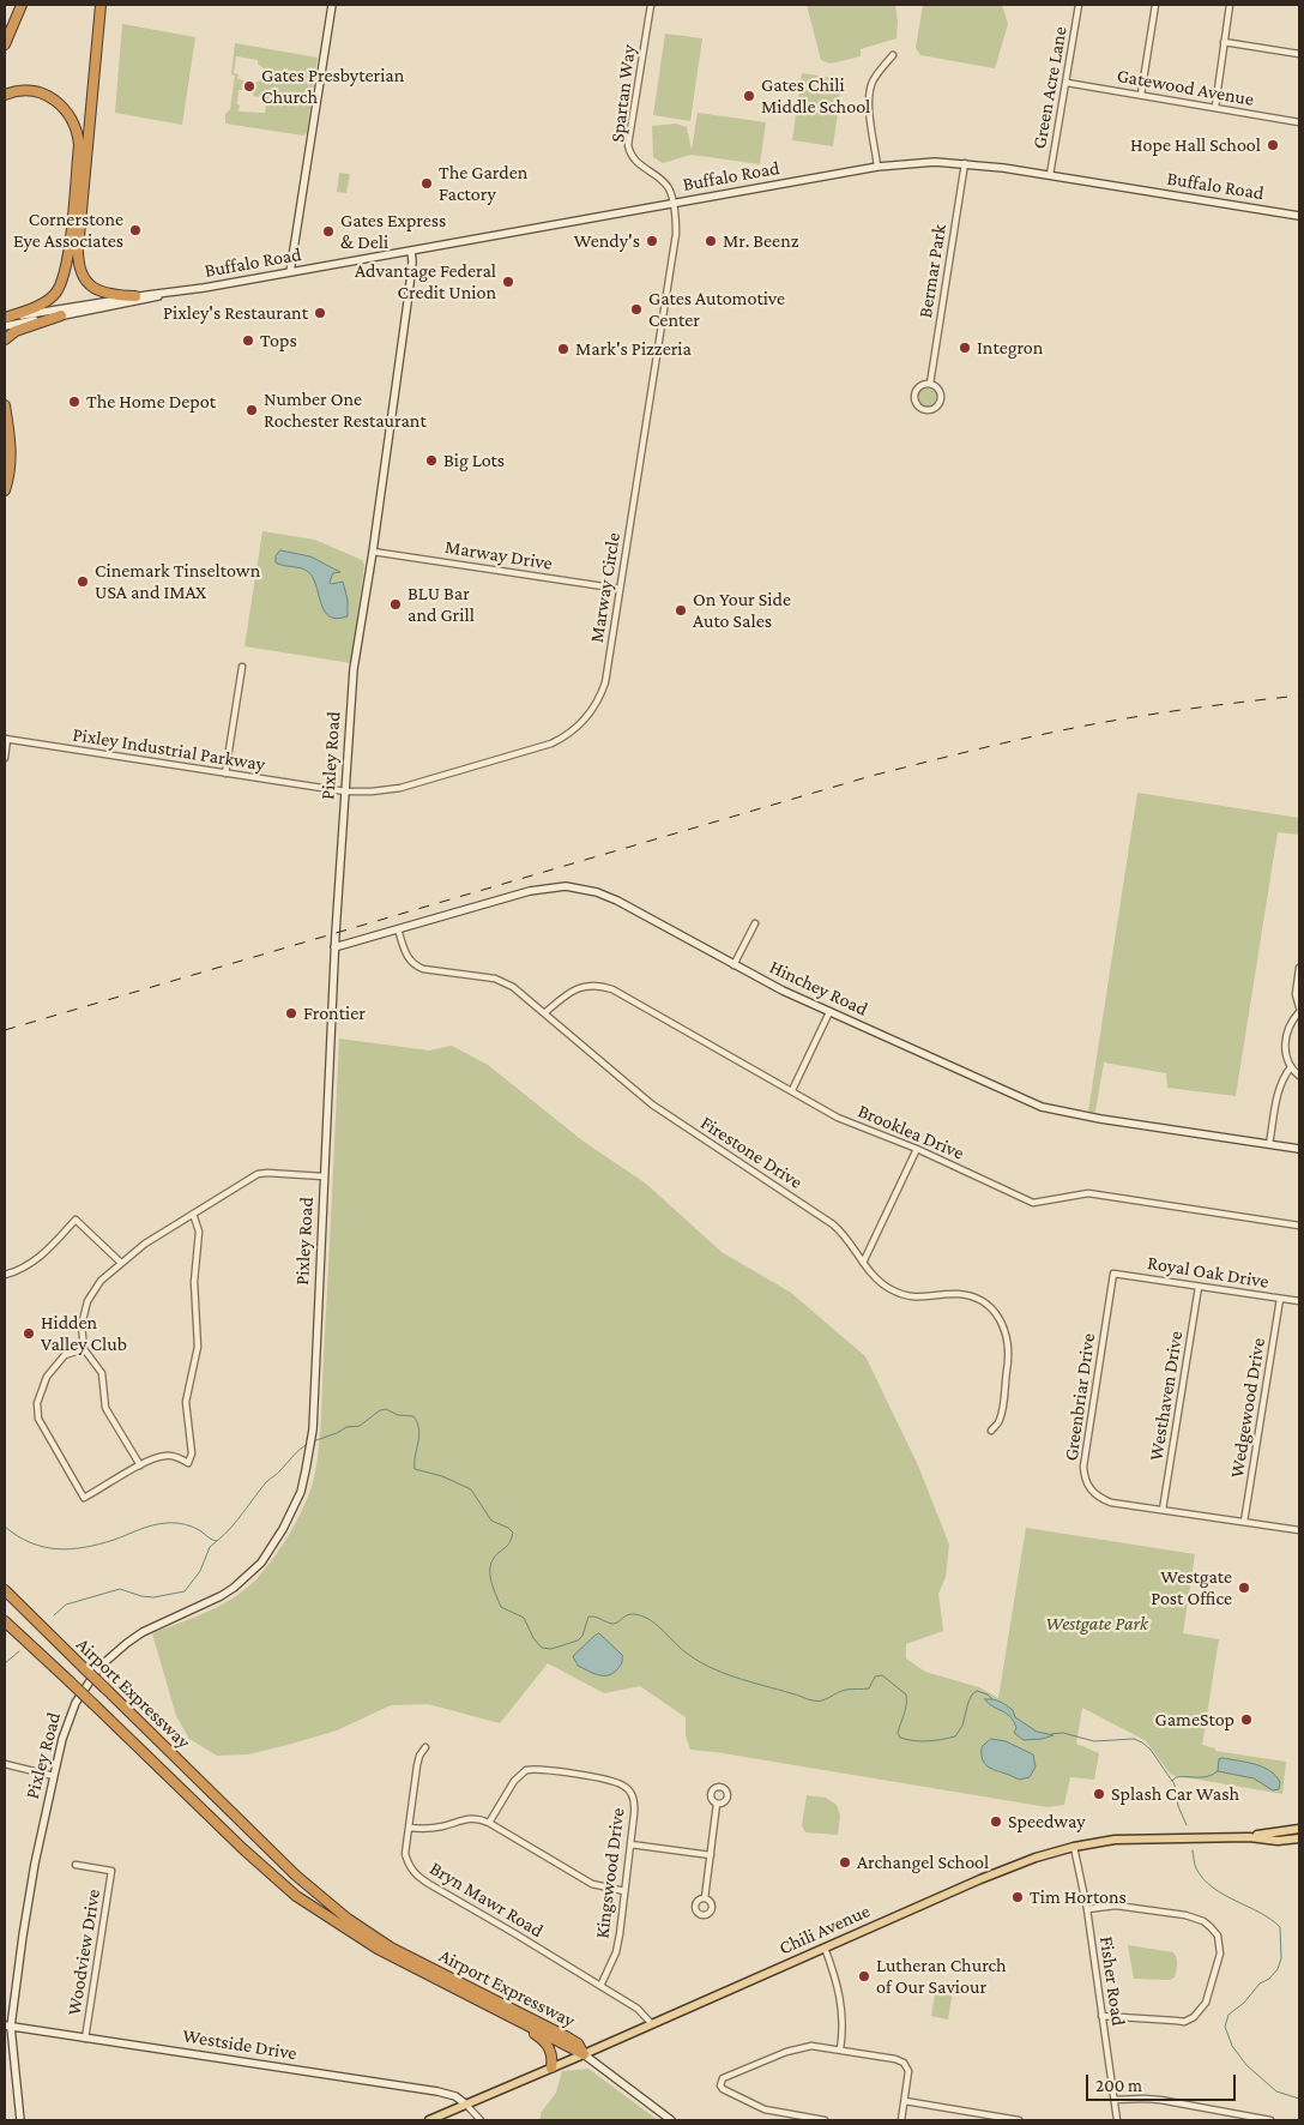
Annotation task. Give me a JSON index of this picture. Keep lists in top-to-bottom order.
{
  "streets": {
    "highway": ["Airport Expressway"],
    "main road": ["Chili Avenue"],
    "street": [
      "Green Acre Lane",
      "Gatewood Avenue",
      "Spartan Way",
      "Buffalo Road",
      "Bermar Park",
      "Marway Drive",
      "Marway Circle",
      "Pixley Industrial Parkway",
      "Pixley Road",
      "Hinchey Road",
      "Brooklea Drive",
      "Firestone Drive",
      "Royal Oak Drive",
      "Westhaven Drive",
      "Greenbriar Drive",
      "Wedgewood Drive",
      "Kingswood Drive",
      "Bryn Mawr Road",
      "Woodview Drive",
      "Fisher Road",
      "Westside Drive"
    ]
  },
  "crossings": [
    ["Green Acre Lane", "Gatewood Avenue"],
    ["Green Acre Lane", "Buffalo Road"],
    ["Spartan Way", "Buffalo Road"],
    ["Spartan Way", "Marway Circle"],
    ["Buffalo Road", "Bermar Park"],
    ["Buffalo Road", "Marway Circle"],
    ["Buffalo Road", "Pixley Road"],
    ["Marway Drive", "Marway Circle"],
    ["Marway Drive", "Pixley Road"],
    ["Marway Circle", "Pixley Industrial Parkway"],
    ["Marway Circle", "Pixley Road"],
    ["Pixley Industrial Parkway", "Pixley Road"],
    ["Pixley Road", "Hinchey Road"],
    ["Pixley Road", "Westside Drive"],
    ["Hinchey Road", "Firestone Drive"],
    ["Brooklea Drive", "Firestone Drive"],
    ["Royal Oak Drive", "Westhaven Drive"],
    ["Royal Oak Drive", "Greenbriar Drive"],
    ["Royal Oak Drive", "Wedgewood Drive"],
    ["Westhaven Drive", "Greenbriar Drive"],
    ["Greenbriar Drive", "Wedgewood Drive"],
    ["Airport Expressway", "Chili Avenue"],
    ["Kingswood Drive", "Bryn Mawr Road"],
    ["Bryn Mawr Road", "Chili Avenue"],
    ["Chili Avenue", "Fisher Road"],
    ["Chili Avenue", "Westside Drive"],
    ["Woodview Drive", "Westside Drive"]
  ],
  "parks": ["Westgate Park"],
  "places": [
    "Gates Presbyterian Church",
    "Gates Chili Middle School",
    "Hope Hall School",
    "The Garden Factory",
    "Cornerstone Eye Associates",
    "Gates Express & Deli",
    "Wendy's",
    "Mr. Beenz",
    "Advantage Federal Credit Union",
    "Gates Automotive Center",
    "Pixley's Restaurant",
    "Tops",
    "Integron",
    "Mark's Pizzeria",
    "The Home Depot",
    "Number One Rochester Restaurant",
    "Big Lots",
    "Cinemark Tinseltown USA and IMAX",
    "BLU Bar and Grill",
    "On Your Side Auto Sales",
    "Frontier",
    "Hidden Valley Club",
    "Westgate Post Office",
    "GameStop",
    "Splash Car Wash",
    "Speedway",
    "Archangel School",
    "Tim Hortons",
    "Lutheran Church of Our Saviour"
  ],
  "scale_bar": "200 m"
}
